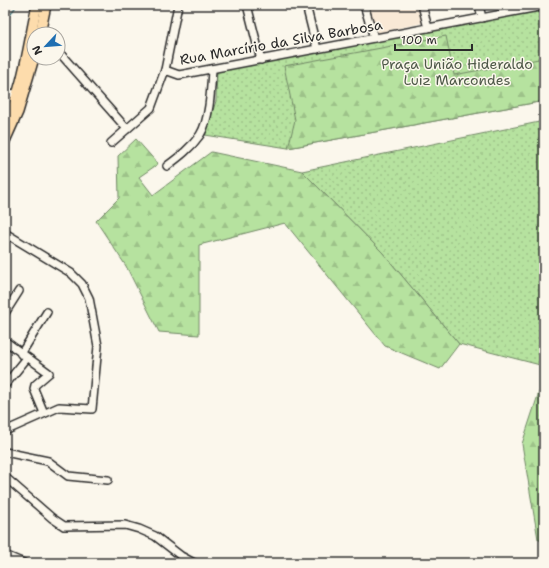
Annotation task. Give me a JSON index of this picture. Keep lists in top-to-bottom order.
{
  "streets": {
    "street": ["Rua Marcírio da Silva Barbosa"]
  },
  "parks": ["Praça União Hideraldo Luiz Marcondes"],
  "scale_bar": "100 m",
  "north": "bottom left"
}
